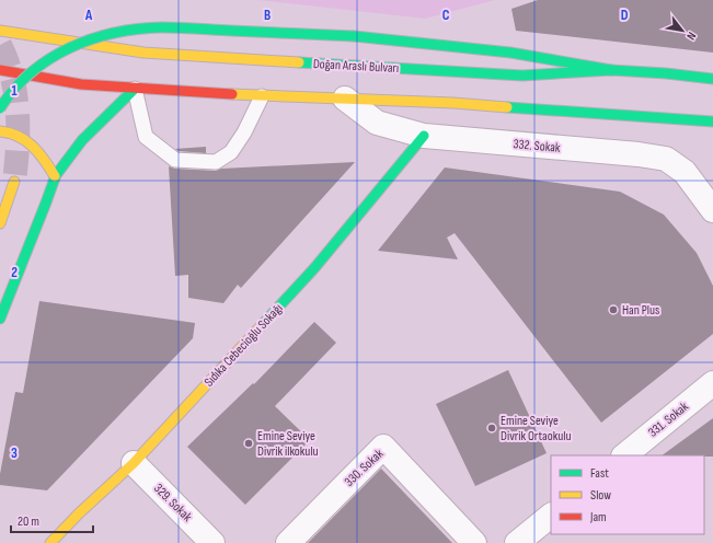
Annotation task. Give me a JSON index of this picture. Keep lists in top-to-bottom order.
{
  "streets": {
    "main road": ["Doğan Araslı Bulvarı", "Sıdıka Cebecioğlu Sokağı"],
    "street": [
      "332. Sokak",
      "331. Sokak",
      "330. Sokak",
      "329. Sokak"
    ]
  },
  "crossings": [
    ["332. Sokak", "Sıdıka Cebecioğlu Sokağı"],
    ["Sıdıka Cebecioğlu Sokağı", "329. Sokak"]
  ],
  "places": ["Han Plus", "Emine Seviye Divrik Ortaokulu", "Emine Seviye Divrik ilkokulu"],
  "legend": ["Fast", "Slow", "Jam"],
  "scale_bar": "20 m",
  "north": "bottom right",
  "grid": {
    "columns": [
      "A",
      "B",
      "C",
      "D"
    ],
    "rows": ["1", "2", "3"]
  }
}
